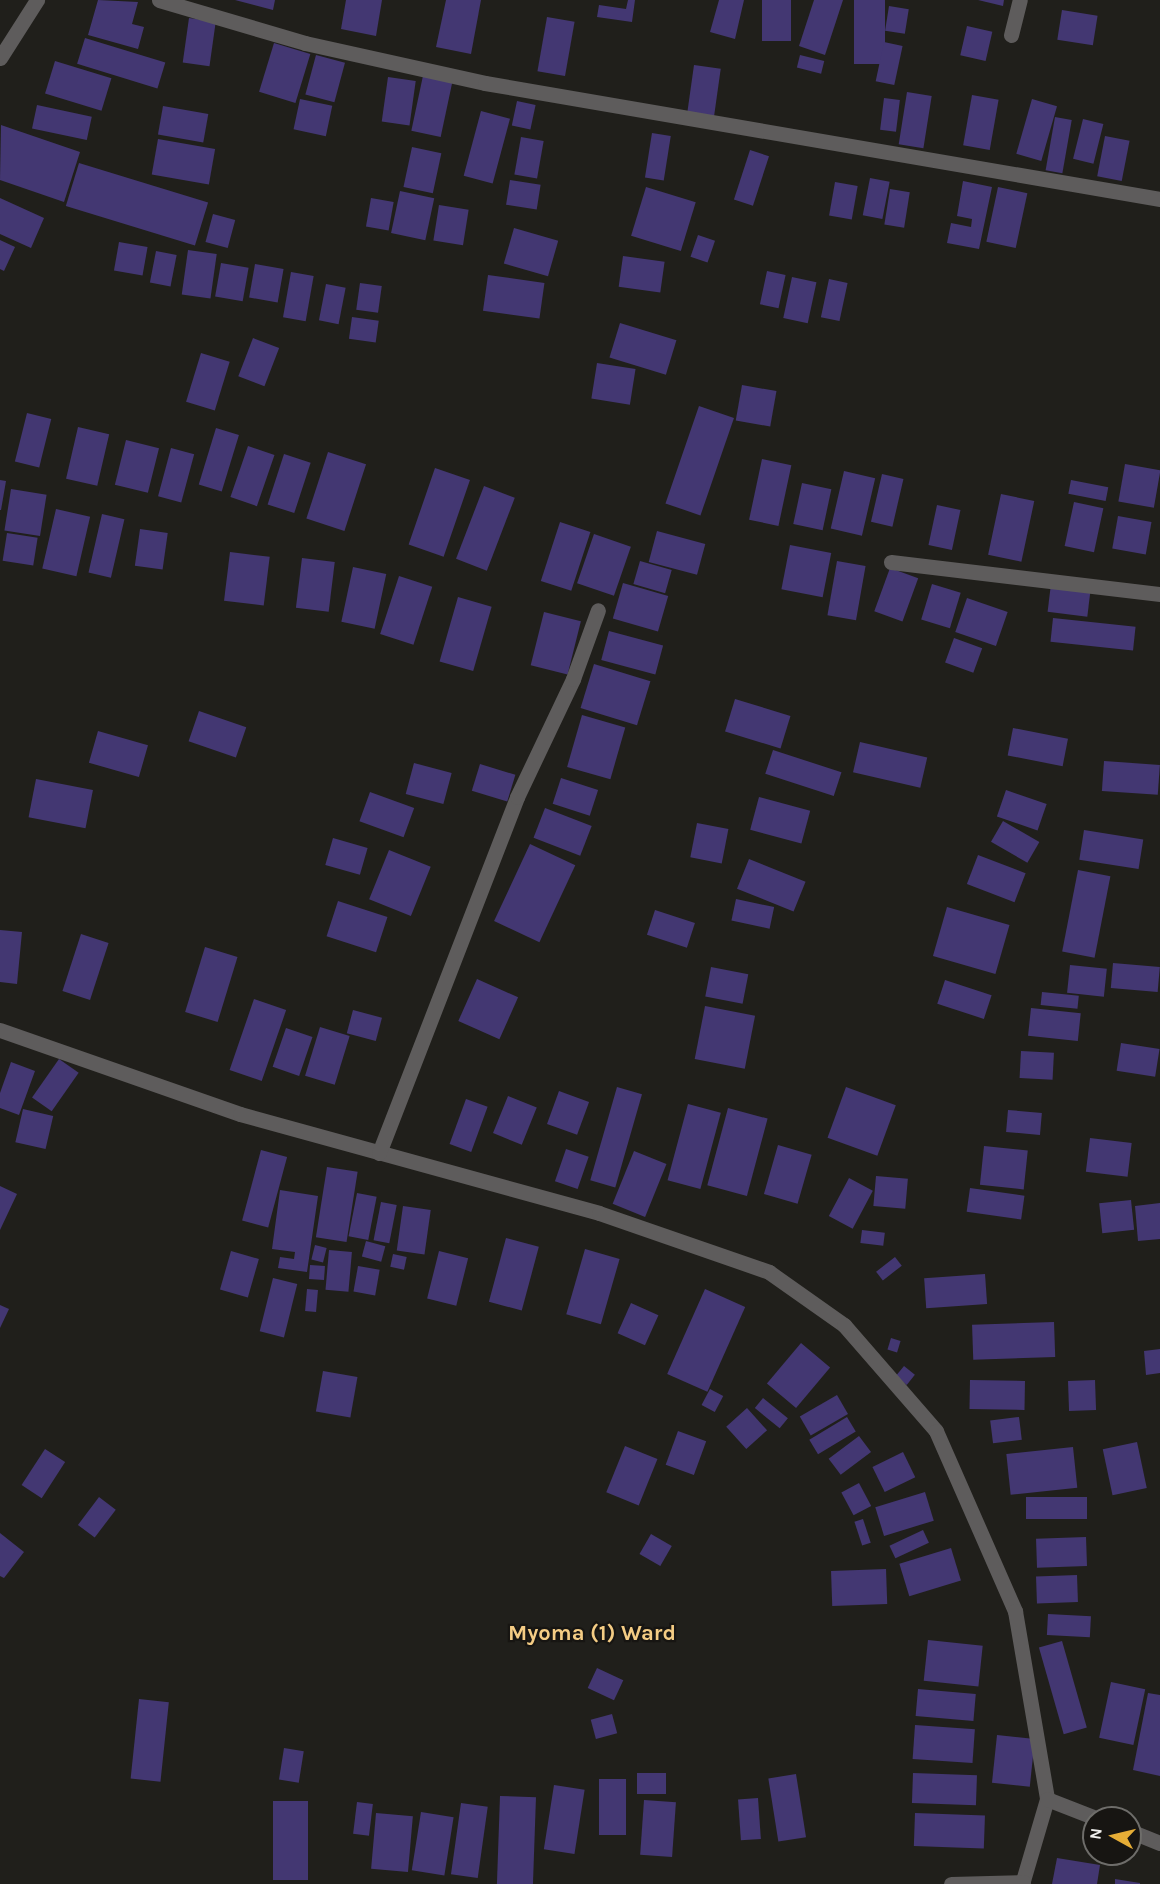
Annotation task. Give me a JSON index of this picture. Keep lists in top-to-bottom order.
{
  "districts": ["Myoma (1) Ward"],
  "north": "left"
}
